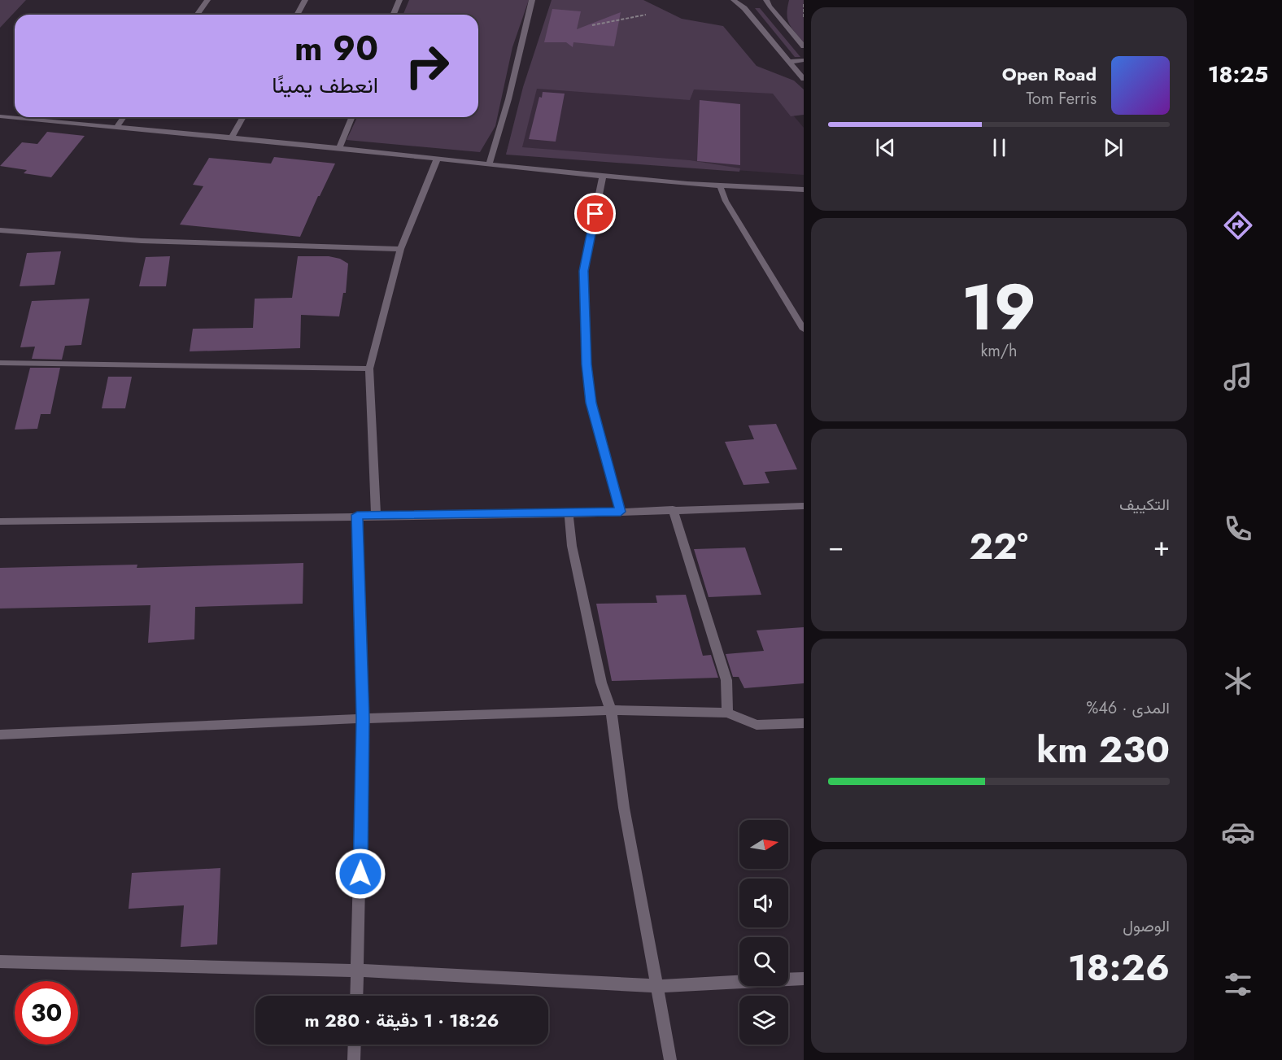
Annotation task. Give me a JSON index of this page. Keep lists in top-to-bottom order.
{
  "north": "right",
  "page": {
    "tabs": "18:25",
    "turn": ["90 m", "انعطف يمينًا"],
    "song": ["Open Road", "Tom Ferris"],
    "tile": [
      ["19", "km/h"],
      "التكييف",
      ["المدى · 46%", "230 km"],
      ["الوصول", "18:26"]
    ],
    "heat": ["−", "22°", "+"],
    "limit": "30",
    "trip": "18:26 · 1 دقيقة · 280 m"
  }
}
